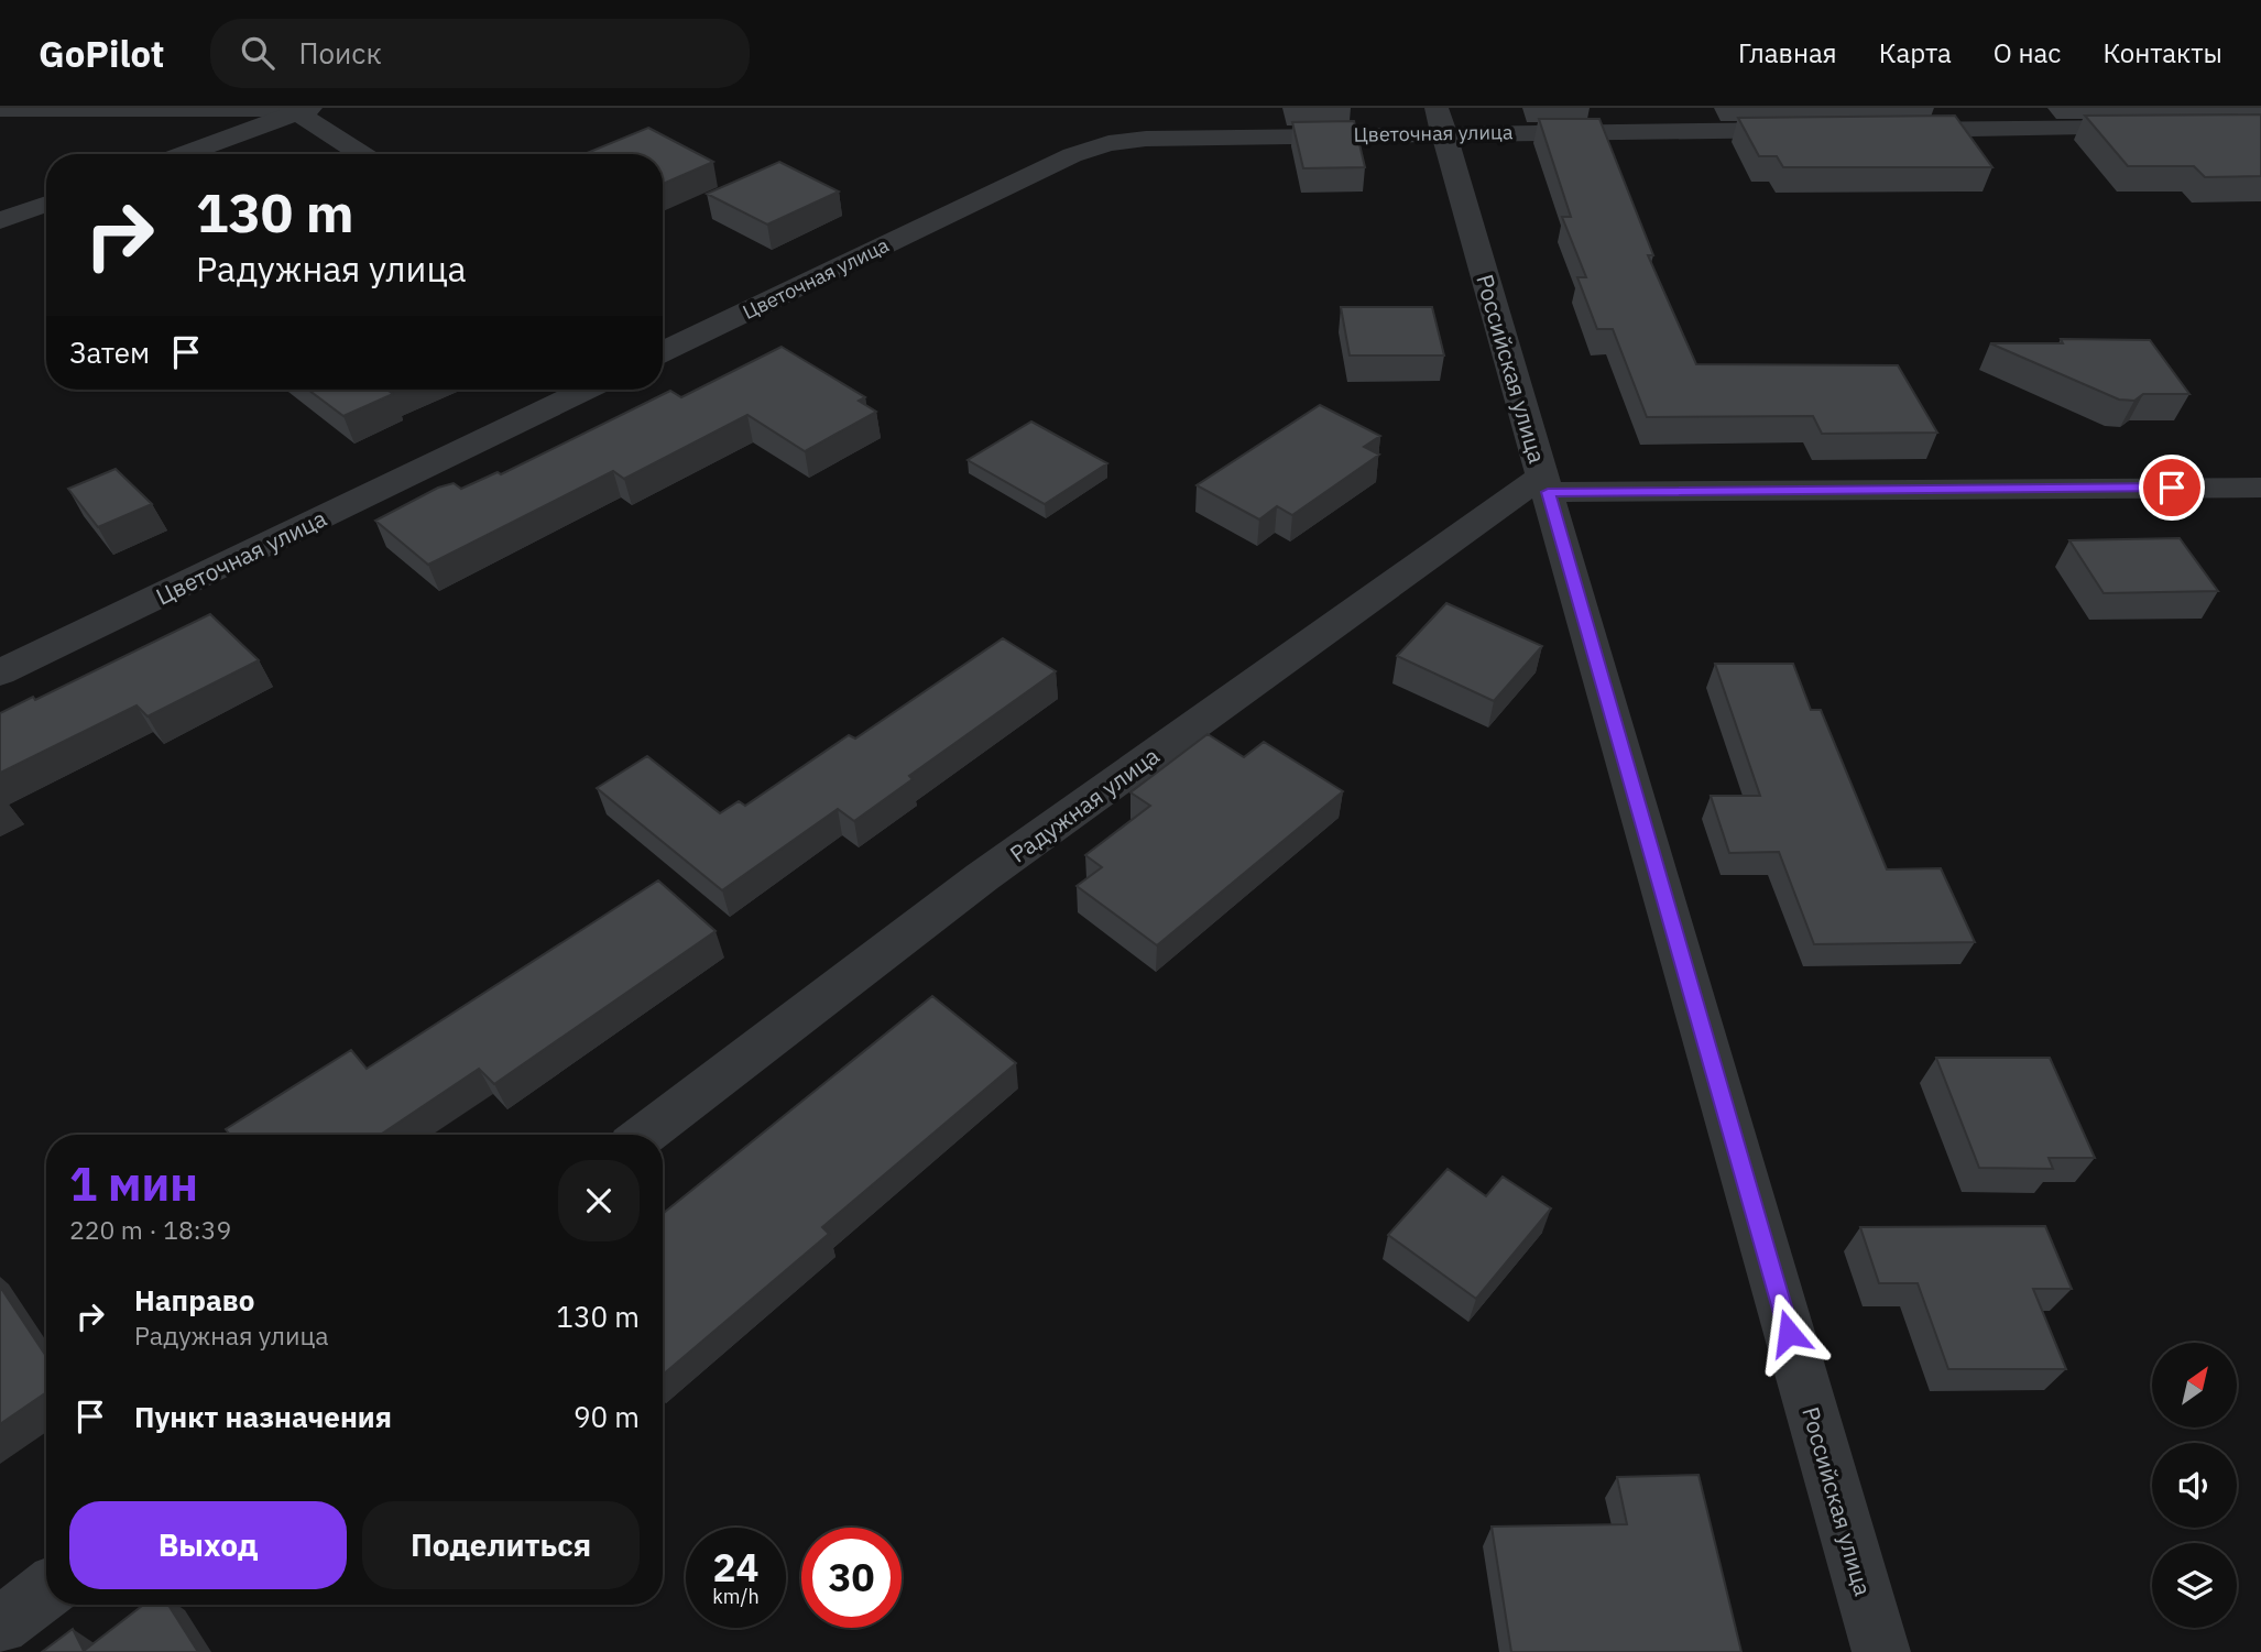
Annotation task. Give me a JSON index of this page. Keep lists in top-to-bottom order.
{
  "streets": {
    "street": ["Цветочная улица", "Российская улица", "Радужная улица"]
  },
  "crossings": [
    ["Цветочная улица", "Российская улица"],
    ["Российская улица", "Радужная улица"]
  ],
  "north": "top right",
  "page": {
    "header": "GoPilot",
    "search": "Поиск",
    "nav": [
      "Главная",
      "Карта",
      "О нас",
      "Контакты"
    ],
    "turn": ["130 m", "Радужная улица"],
    "then": "Затем",
    "heading": ["1 мин", "220 m · 18:39"],
    "list": [
      {
        "name": "Направо",
        "note": "Радужная улица",
        "value": "130 m"
      },
      {
        "name": "Пункт назначения",
        "value": "90 m"
      }
    ],
    "buttons": ["Выход", "Поделиться"],
    "speed": "24 km/h",
    "limit": "30"
  }
}
